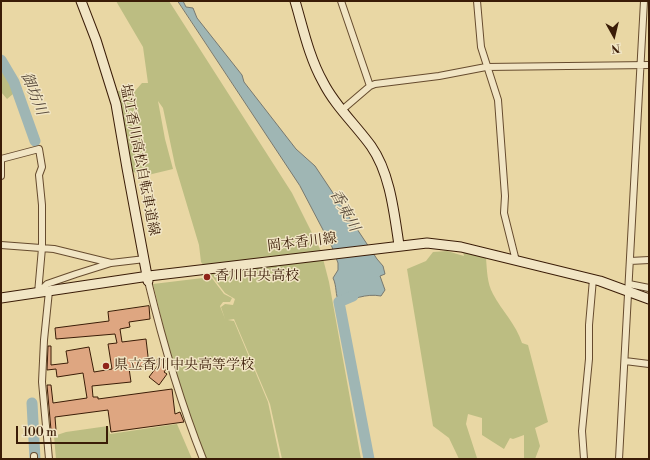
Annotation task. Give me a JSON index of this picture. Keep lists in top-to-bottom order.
{
  "streets": {
    "main road": ["塩江香川高松自転車道線", "岡本香川線"]
  },
  "crossings": [
    ["塩江香川高松自転車道線", "岡本香川線"]
  ],
  "water": ["御坊川", "香東川"],
  "places": ["香川中央高校", "県立香川中央高等学校"],
  "scale_bar": "100 m",
  "north": "bottom"
}
